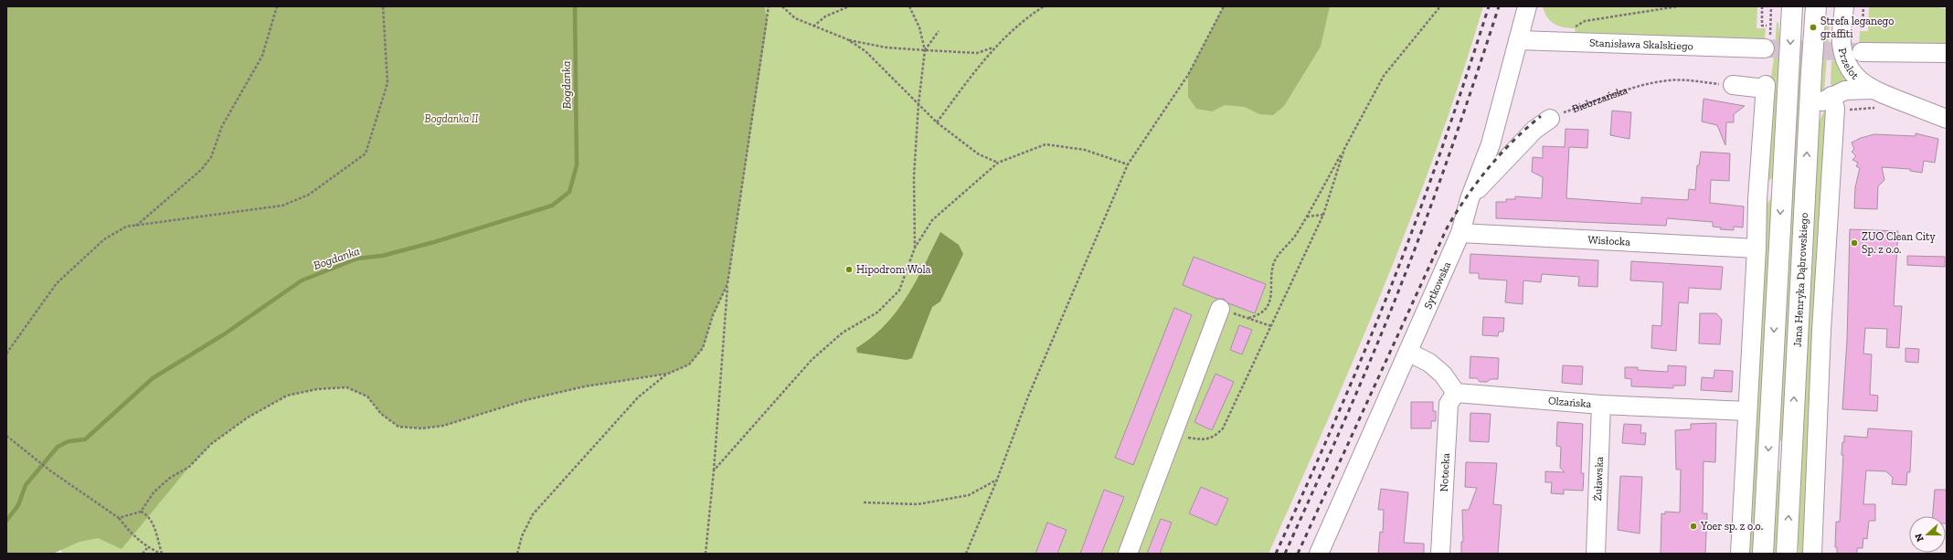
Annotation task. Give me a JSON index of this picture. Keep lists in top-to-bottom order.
{
  "streets": {
    "main road": ["Jana Henryka Dąbrowskiego"],
    "street": [
      "Stanisława Skalskiego",
      "Przelot",
      "Wisłocka",
      "Sytkowska",
      "Olzańska",
      "Notecka",
      "Żuławska"
    ],
    "path": ["Biebrzańska"]
  },
  "crossings": [
    ["Stanisława Skalskiego", "Sytkowska"],
    ["Przelot", "Jana Henryka Dąbrowskiego"],
    ["Wisłocka", "Sytkowska"],
    ["Olzańska", "Notecka"],
    ["Olzańska", "Żuławska"]
  ],
  "water": ["Bogdanka"],
  "parks": ["Bogdanka II"],
  "places": [
    "Strefa leganego graffiti",
    "ZUO Clean City Sp. z o.o.",
    "Hipodrom Wola",
    "Yoer sp. z o.o."
  ],
  "north": "left"
}
